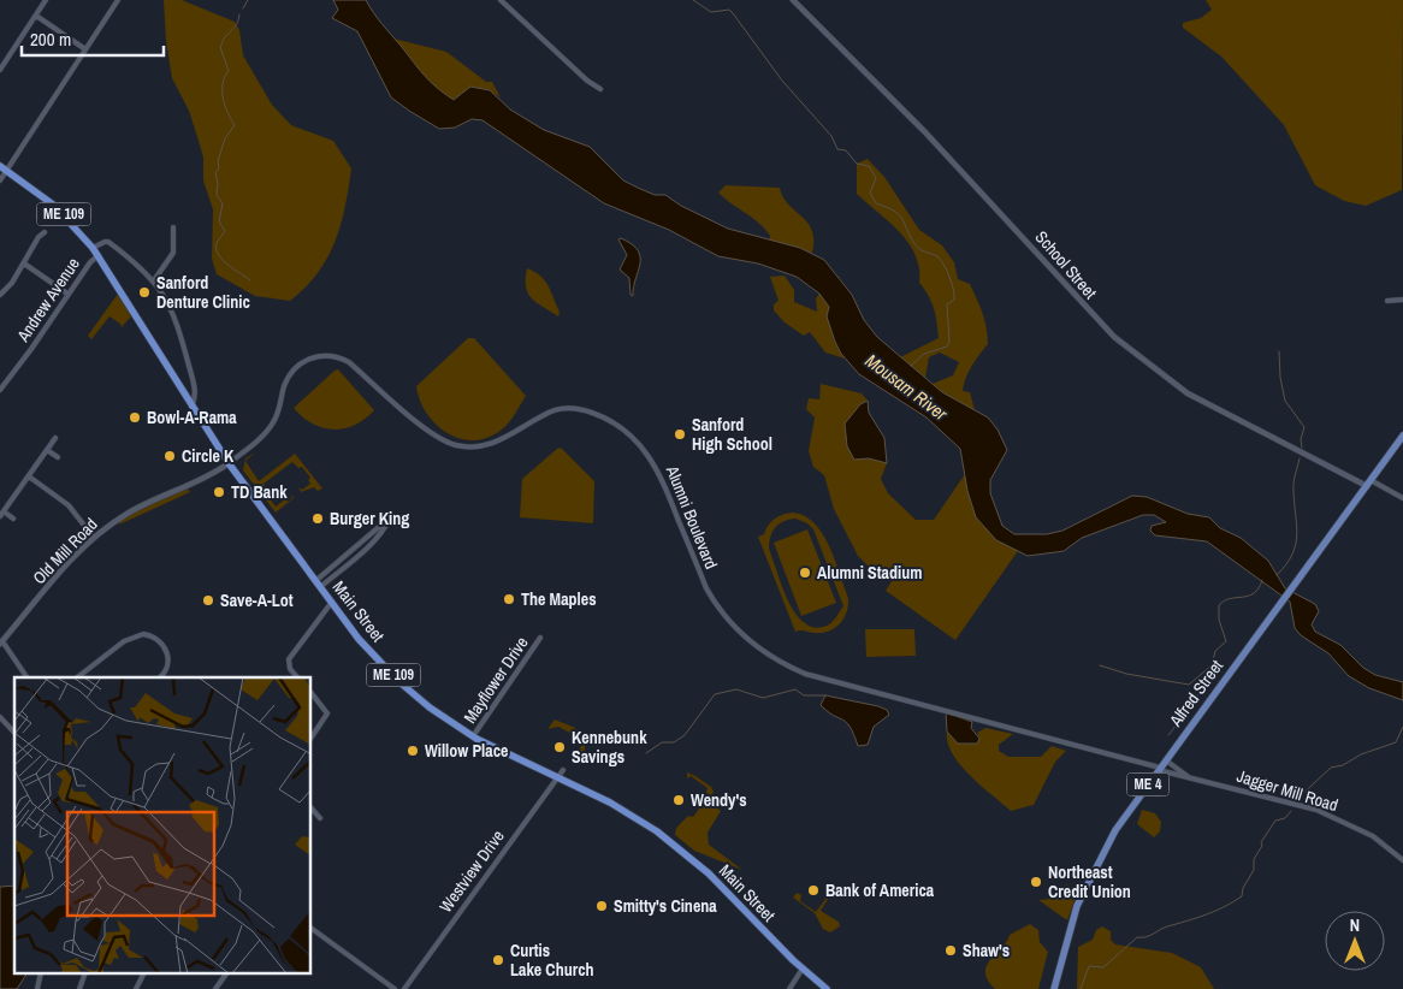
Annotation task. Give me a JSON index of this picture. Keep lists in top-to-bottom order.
{
  "streets": {
    "highway": ["ME 109", "Main Street"],
    "main road": ["Alfred Street", "ME 4"],
    "street": [
      "School Street",
      "Andrew Avenue",
      "Alumni Boulevard",
      "Old Mill Road",
      "Mayflower Drive",
      "Jagger Mill Road",
      "Westview Drive"
    ]
  },
  "crossings": [
    ["School Street", "Alfred Street"],
    ["Andrew Avenue", "Main Street"],
    ["Alumni Boulevard", "Old Mill Road"],
    ["Alumni Boulevard", "Main Street"],
    ["Alumni Boulevard", "Alfred Street"],
    ["Alumni Boulevard", "Jagger Mill Road"],
    ["Old Mill Road", "Main Street"],
    ["Main Street", "Mayflower Drive"],
    ["Main Street", "Westview Drive"],
    ["Alfred Street", "Jagger Mill Road"]
  ],
  "water": ["Mousam River"],
  "places": [
    "Sanford Denture Clinic",
    "Bowl-A-Rama",
    "Sanford High School",
    "Circle K",
    "TD Bank",
    "Burger King",
    "Alumni Stadium",
    "The Maples",
    "Save-A-Lot",
    "Kennebunk Savings",
    "Willow Place",
    "Wendy's",
    "Northeast Credit Union",
    "Bank of America",
    "Smitty's Cinena",
    "Shaw's",
    "Curtis Lake Church"
  ],
  "scale_bar": "200 m",
  "north": "top"
}
